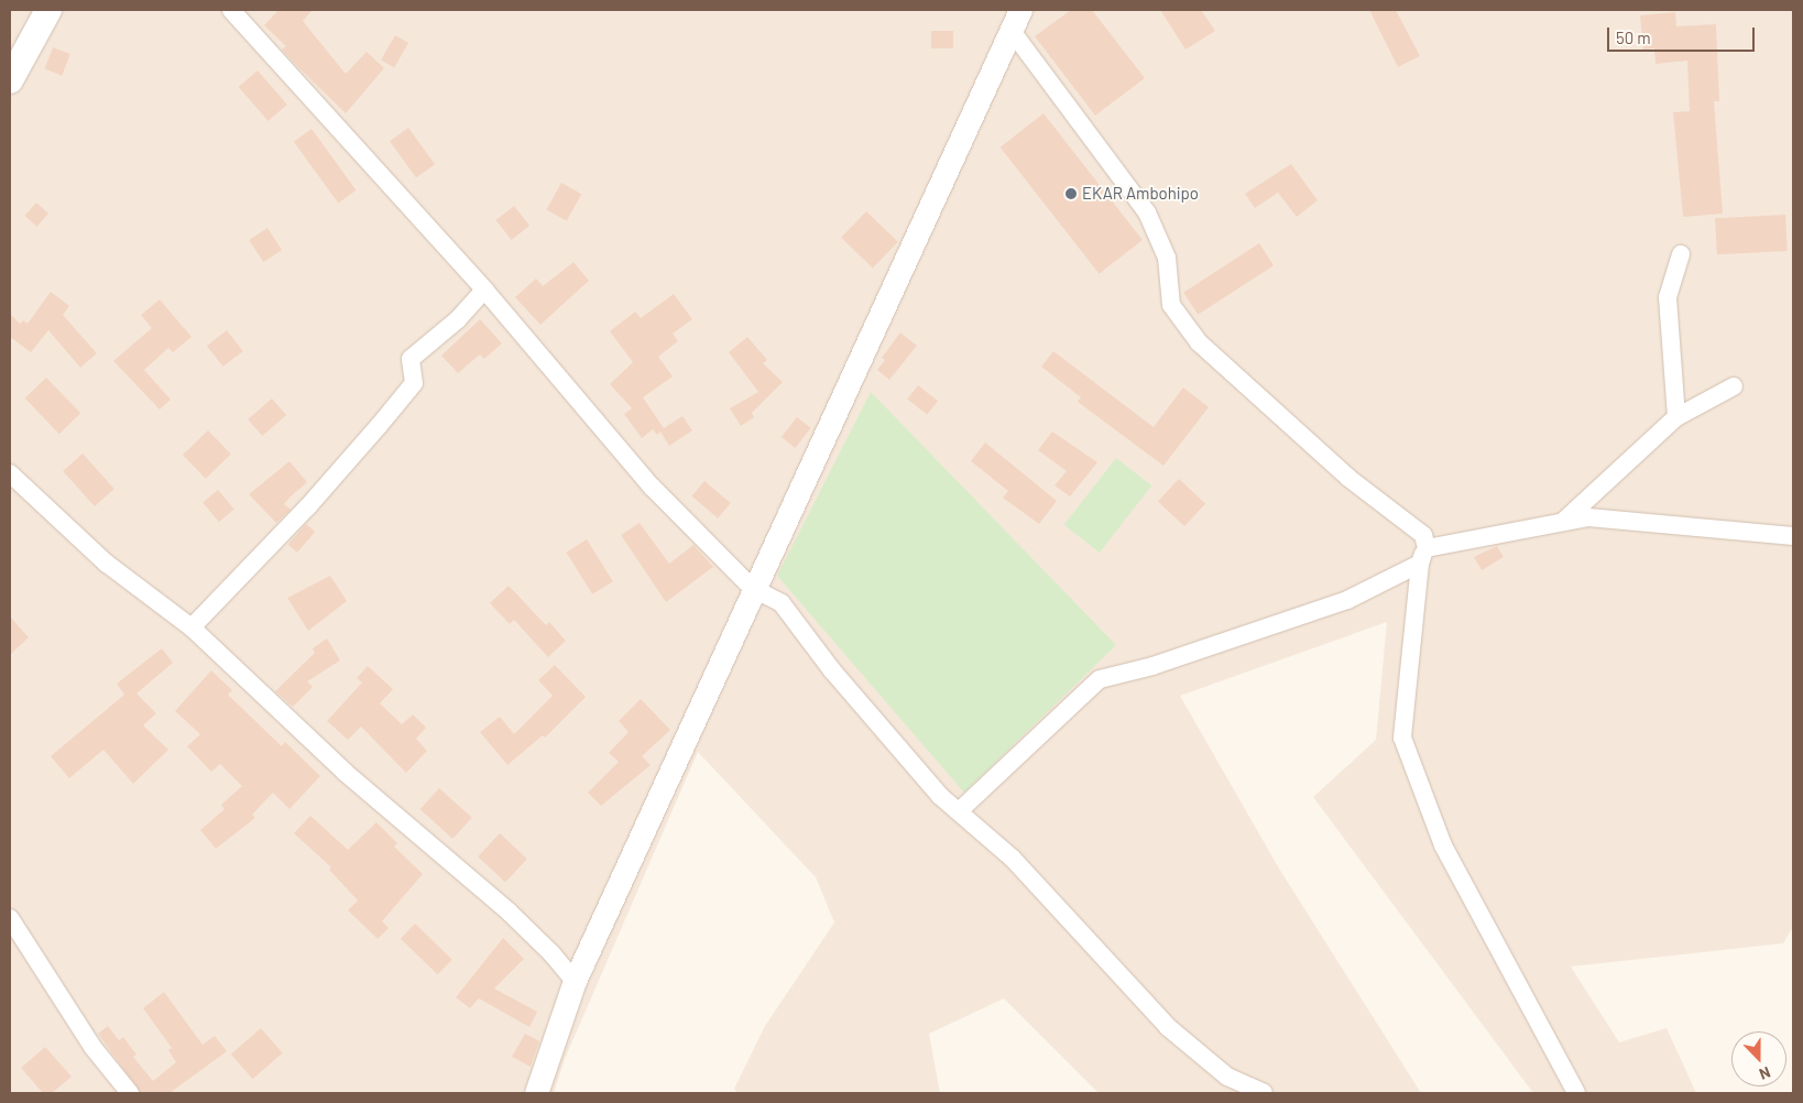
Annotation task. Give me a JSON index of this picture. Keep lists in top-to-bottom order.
{
  "places": ["EKAR Ambohipo"],
  "scale_bar": "50 m",
  "north": "bottom"
}
